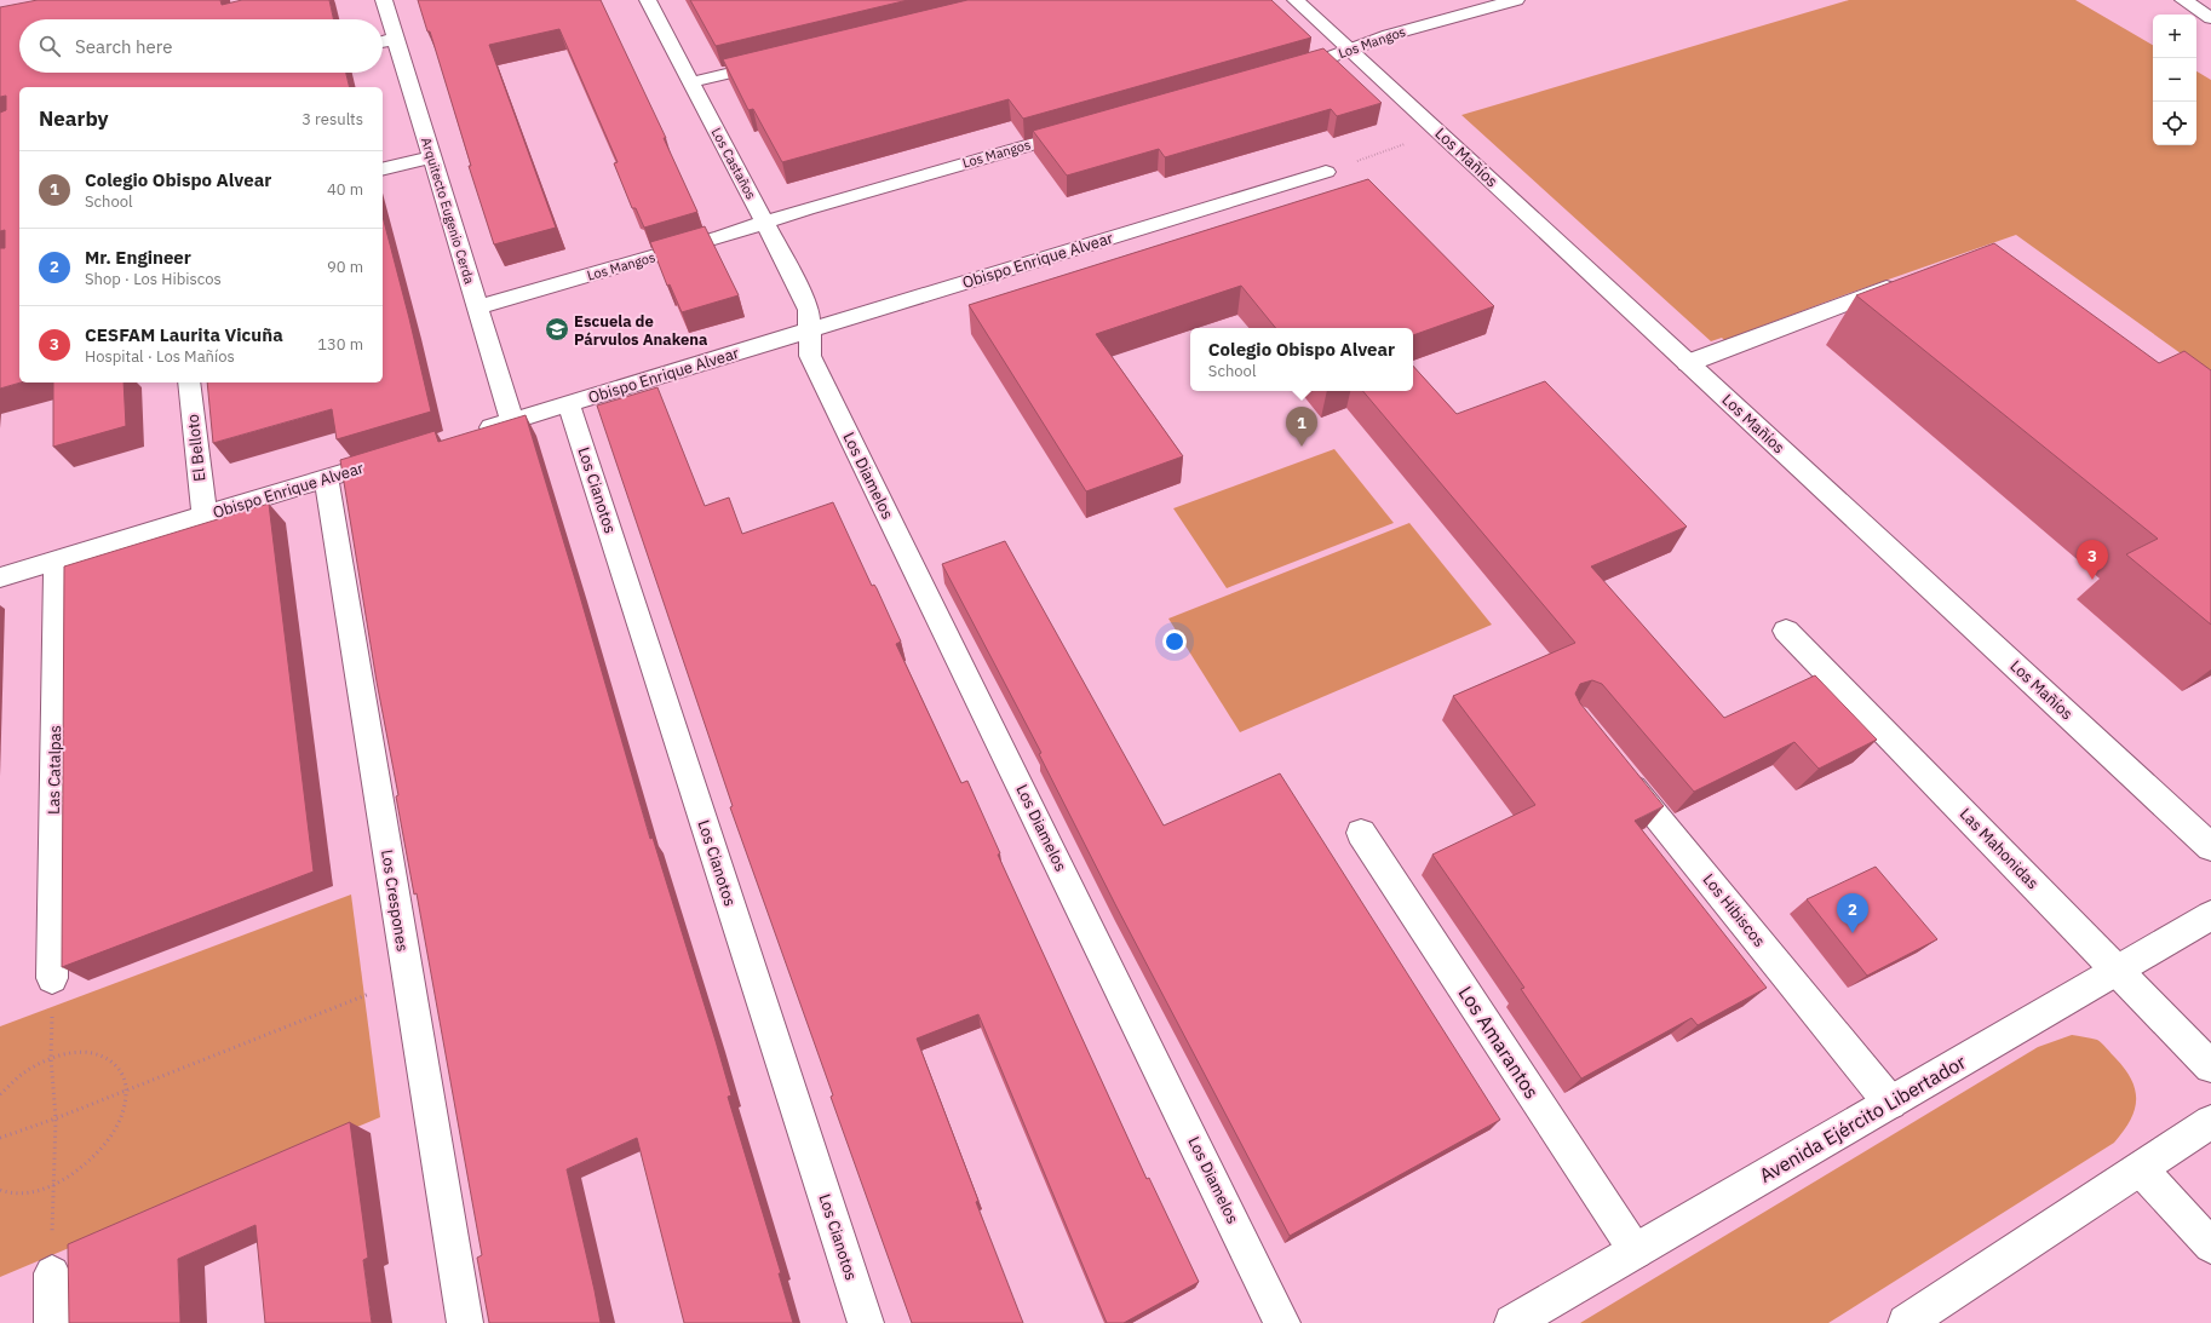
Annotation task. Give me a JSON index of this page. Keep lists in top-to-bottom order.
{
  "streets": {
    "street": [
      "Los Mangos",
      "Los Mañíos",
      "Los Castaños",
      "Arquitecto Eugenio Cerda",
      "Obispo Enrique Alvear",
      "El Belloto",
      "Los Diamelos",
      "Los Cianotos",
      "Las Catalpas",
      "Las Mahonidas",
      "Los Crespones",
      "Los Hibiscos",
      "Los Amarantos",
      "Avenida Ejército Libertador"
    ]
  },
  "crossings": [
    ["Los Mangos", "Los Mañíos"],
    ["Los Mangos", "Los Castaños"],
    ["Los Mangos", "Arquitecto Eugenio Cerda"],
    ["Los Castaños", "Obispo Enrique Alvear"],
    ["Los Castaños", "Los Diamelos"],
    ["Arquitecto Eugenio Cerda", "Obispo Enrique Alvear"],
    ["Obispo Enrique Alvear", "El Belloto"],
    ["Obispo Enrique Alvear", "Los Diamelos"],
    ["Obispo Enrique Alvear", "Los Cianotos"],
    ["Obispo Enrique Alvear", "Las Catalpas"],
    ["Obispo Enrique Alvear", "Los Crespones"],
    ["Las Mahonidas", "Avenida Ejército Libertador"],
    ["Los Hibiscos", "Avenida Ejército Libertador"],
    ["Los Amarantos", "Avenida Ejército Libertador"]
  ],
  "places": {
    "school or university": ["Escuela de Párvulos Anakena"]
  },
  "page": {
    "map_buttons": ["+", "−"],
    "search": "Search here",
    "heading": ["Nearby", "3 results"],
    "list": [
      {
        "mark": "1",
        "name": "Colegio Obispo Alvear",
        "note": "School",
        "value": "40 m"
      },
      {
        "mark": "2",
        "name": "Mr. Engineer",
        "note": "Shop · Los Hibiscos",
        "value": "90 m"
      },
      {
        "mark": "3",
        "name": "CESFAM Laurita Vicuña",
        "note": "Hospital · Los Mañíos",
        "value": "130 m"
      }
    ],
    "popup": ["Colegio Obispo Alvear", "School"],
    "pins": ["1", "3", "2"]
  }
}
